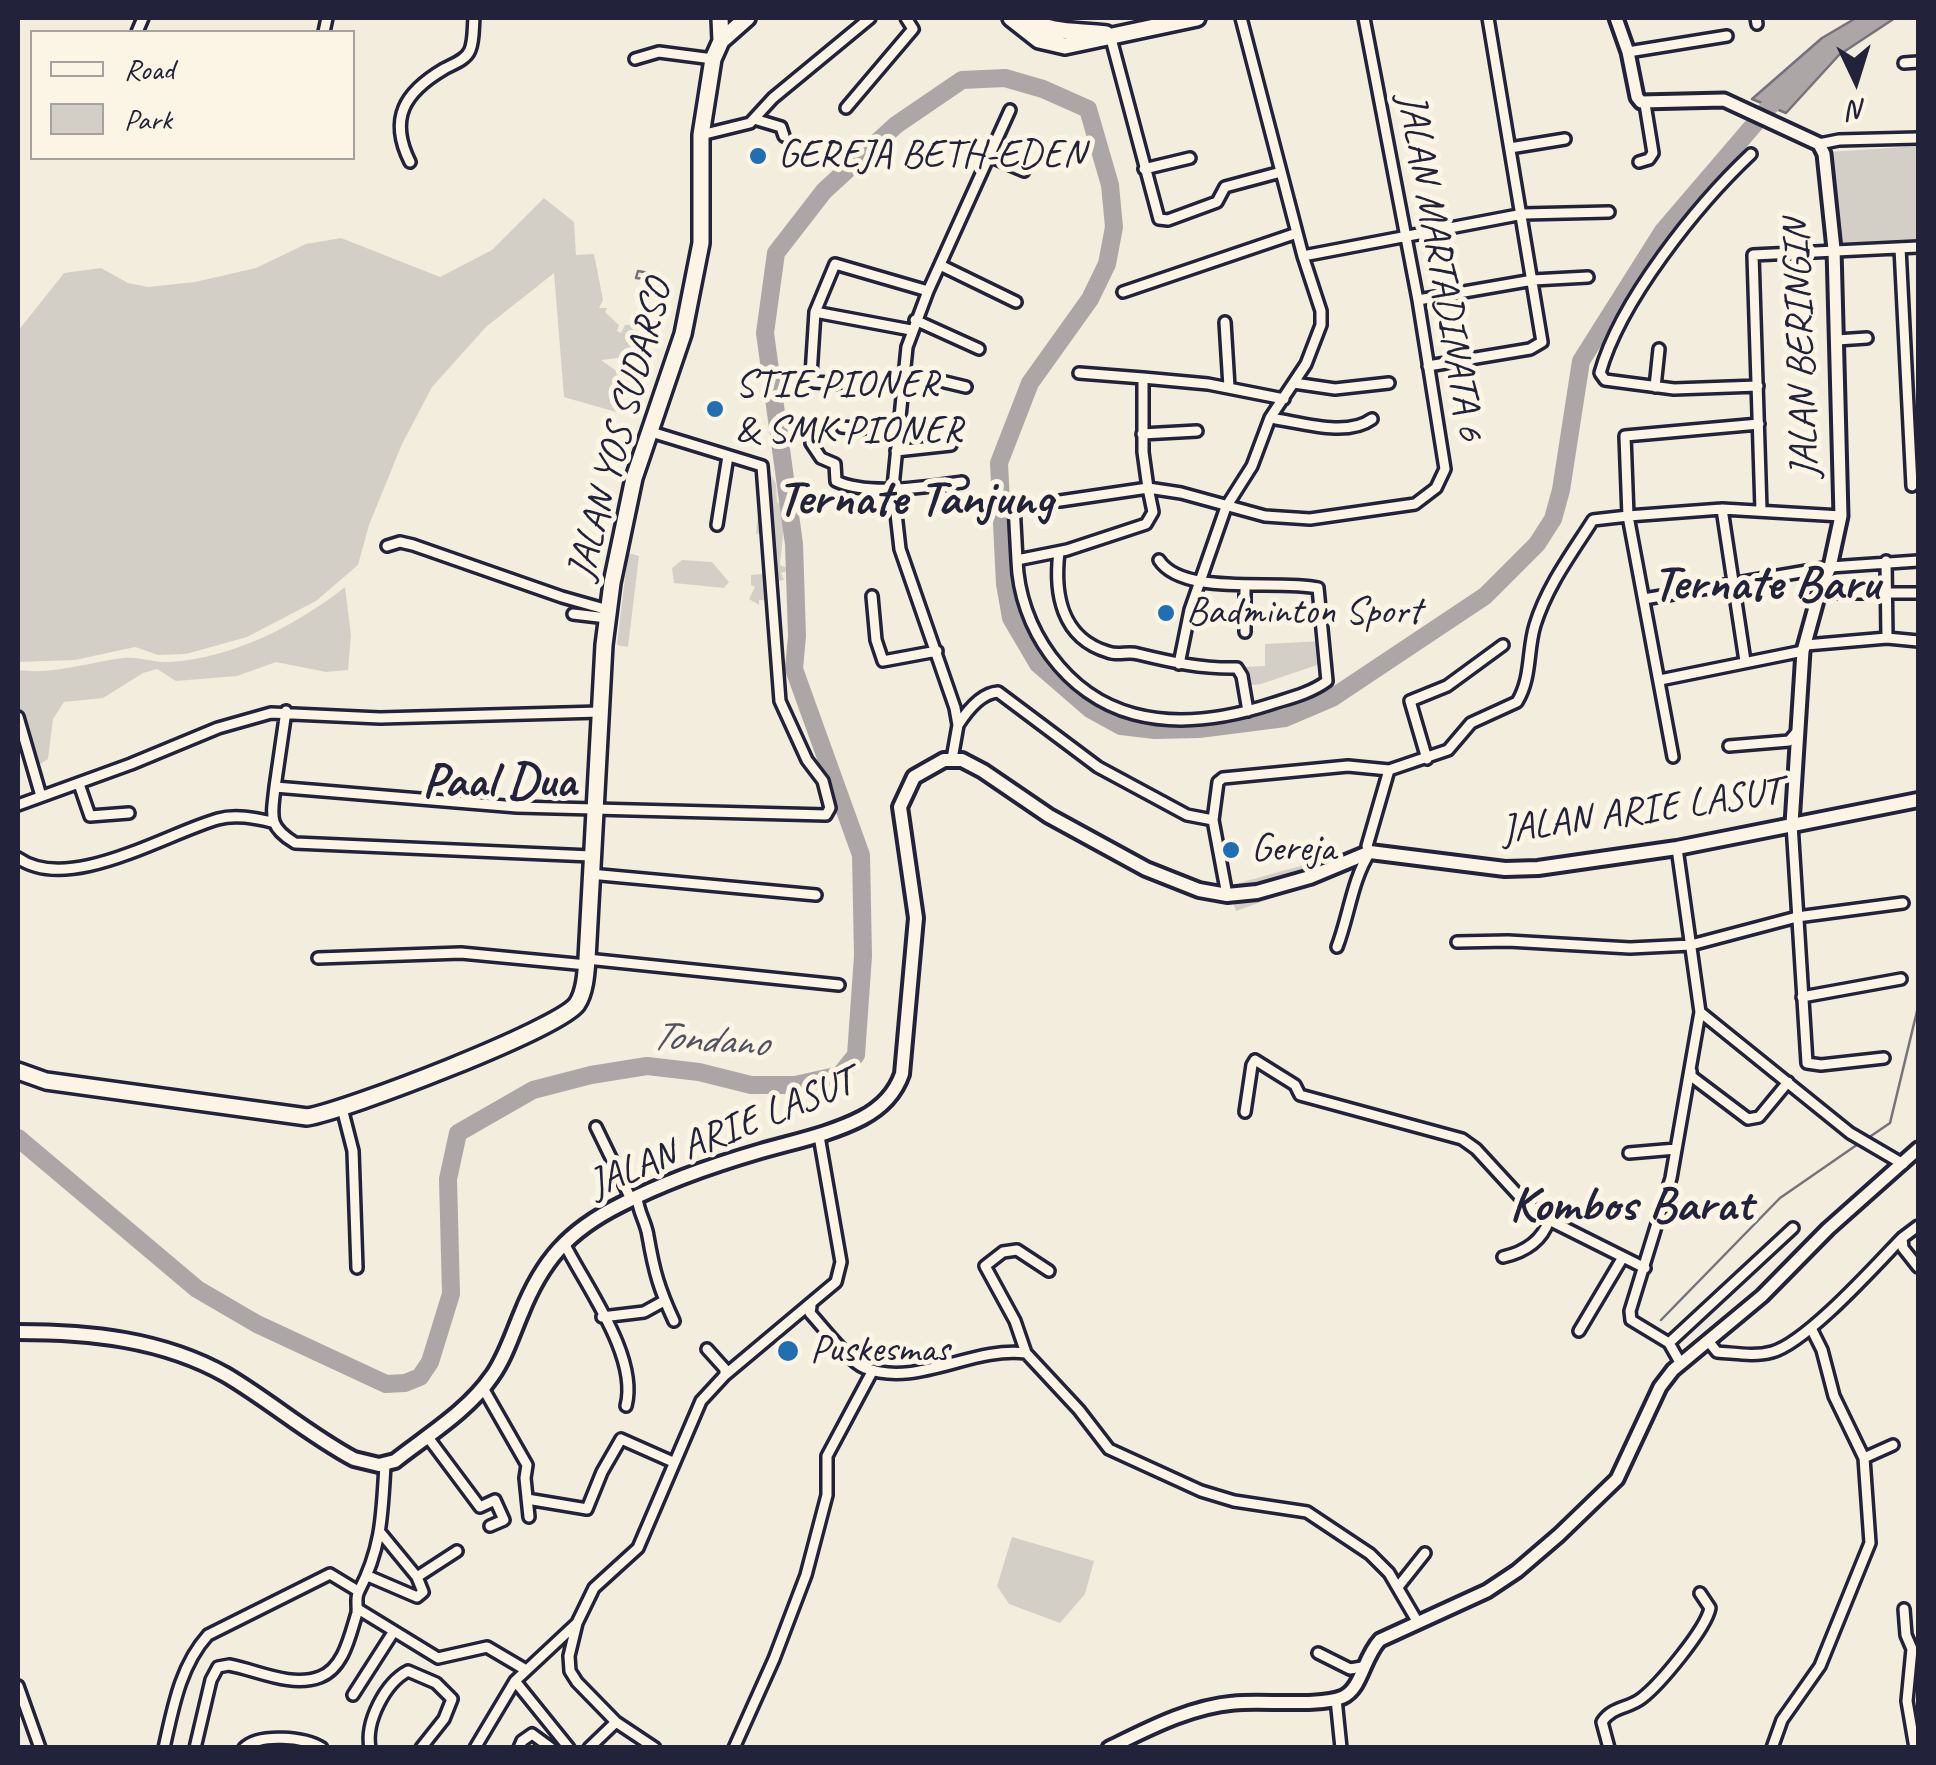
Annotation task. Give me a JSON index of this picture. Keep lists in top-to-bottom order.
{
  "streets": {
    "highway": ["JALAN YOS SUDARSO"],
    "main road": ["JALAN ARIE LASUT"],
    "street": ["JALAN MARTADINATA 6", "JALAN BERINGIN"]
  },
  "crossings": [
    ["JALAN BERINGIN", "JALAN ARIE LASUT"]
  ],
  "districts": [
    "Ternate Tanjung",
    "Ternate Baru",
    "Paal Dua",
    "Kombos Barat"
  ],
  "water": ["Tondano"],
  "places": [
    "GEREJA BETH-EDEN",
    "STIE PIONER & SMK PIONER",
    "Badminton Sport",
    "Gereja",
    "Puskesmas"
  ],
  "legend": ["Road", "Park"],
  "north": "bottom"
}
